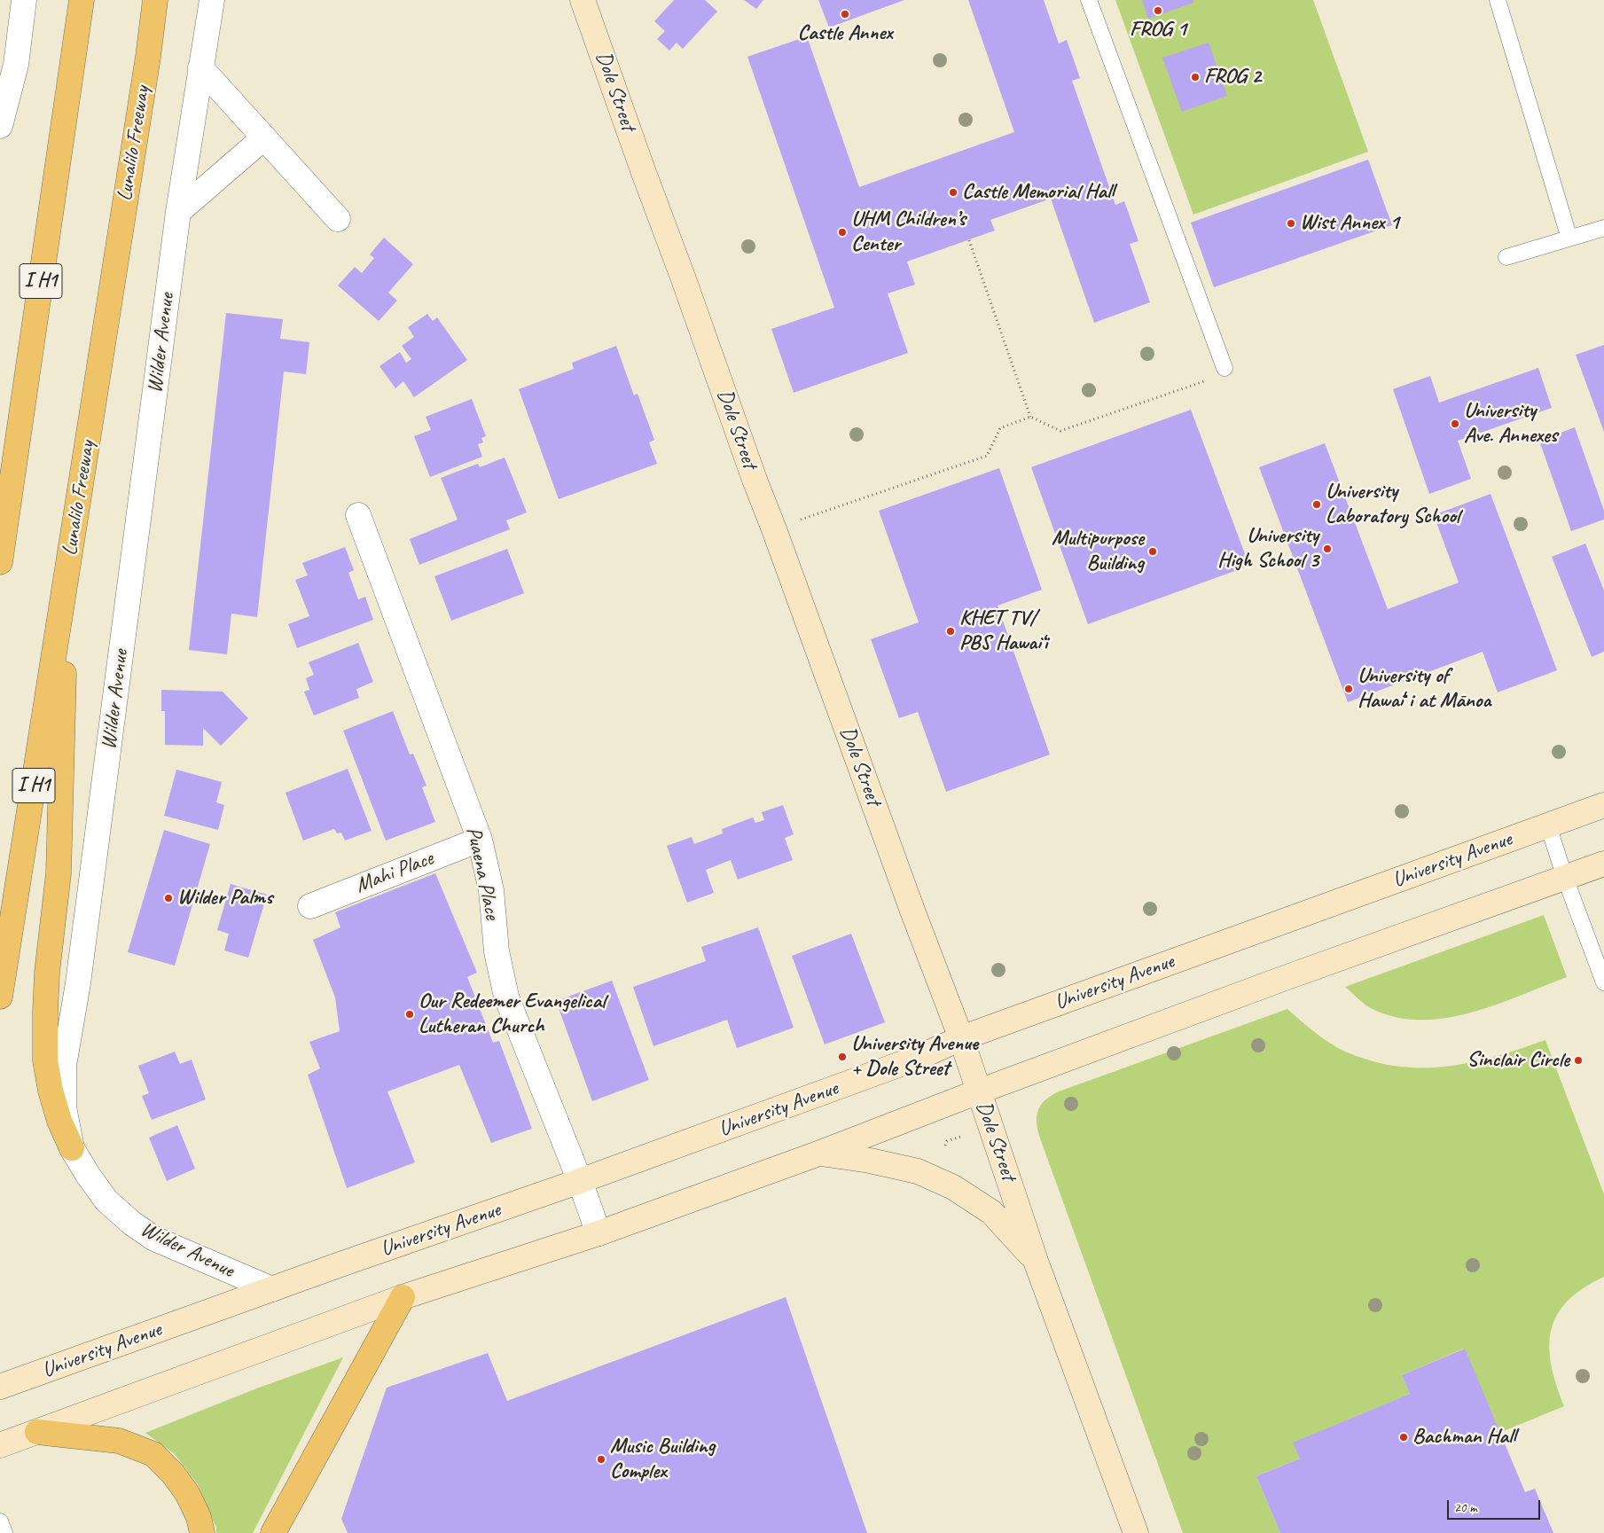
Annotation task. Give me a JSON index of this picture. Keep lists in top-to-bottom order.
{
  "streets": {
    "highway": ["Lunalilo Freeway", "I H1"],
    "main road": ["Dole Street", "University Avenue"],
    "street": ["Wilder Avenue", "Mahi Place", "Puaena Place"]
  },
  "crossings": [
    ["Dole Street", "University Avenue"],
    ["Wilder Avenue", "University Avenue"],
    ["University Avenue", "Puaena Place"],
    ["Mahi Place", "Puaena Place"]
  ],
  "places": [
    "FROG 1",
    "Castle Annex",
    "FROG 2",
    "Castle Memorial Hall",
    "Wist Annex 1",
    "UHM Children’s Center",
    "University Ave. Annexes",
    "University Laboratory School",
    "University High School 3",
    "Multipurpose Building",
    "KHET TV/ PBS Hawai‘i",
    "University of Hawaiʻi at Mānoa",
    "Wilder Palms",
    "Our Redeemer Evangelical Lutheran Church",
    "University Avenue + Dole Street",
    "Sinclair Circle",
    "Bachman Hall",
    "Music Building Complex"
  ],
  "scale_bar": "20 m"
}
